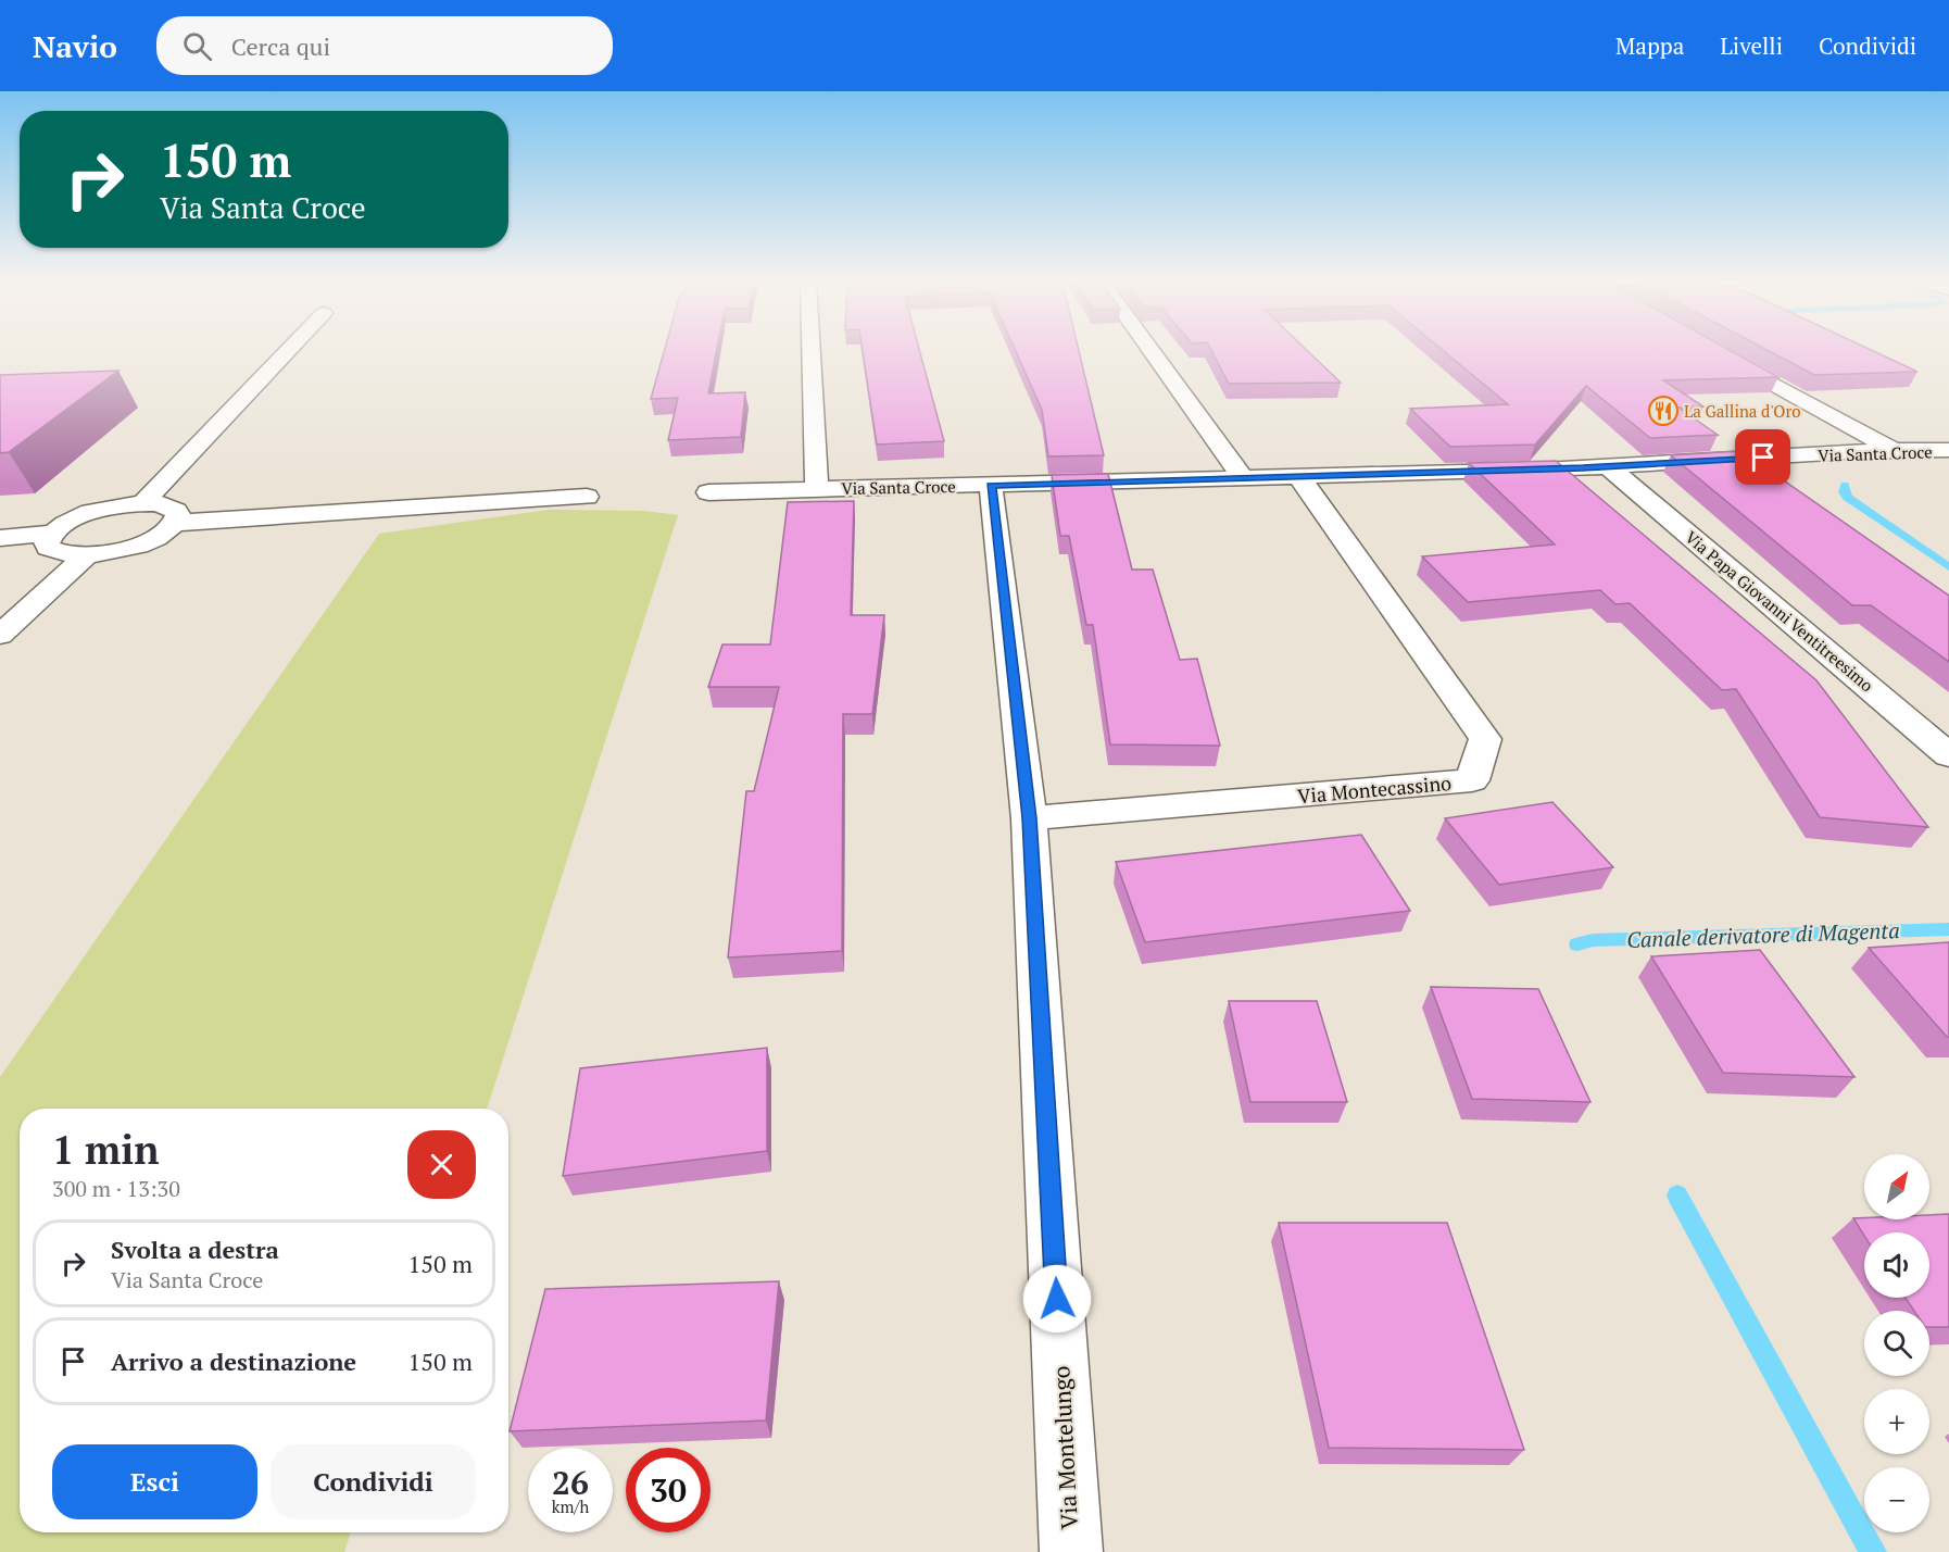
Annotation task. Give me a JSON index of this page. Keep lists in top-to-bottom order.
{
  "streets": {
    "street": [
      "Via Santa Croce",
      "Via Papa Giovanni Ventitreesimo",
      "Via Montecassino",
      "Via Montelungo"
    ]
  },
  "crossings": [
    ["Via Santa Croce", "Via Papa Giovanni Ventitreesimo"],
    ["Via Santa Croce", "Via Montecassino"],
    ["Via Santa Croce", "Via Montelungo"],
    ["Via Montecassino", "Via Montelungo"]
  ],
  "water": ["Canale derivatore di Magenta"],
  "places": {
    "restaurant": ["La Gallina d'Oro"]
  },
  "north": "top right",
  "page": {
    "header": "Navio",
    "search": "Cerca qui",
    "nav": ["Mappa", "Livelli", "Condividi"],
    "turn": ["150 m", "Via Santa Croce"],
    "heading": ["1 min", "300 m · 13:30"],
    "map_buttons": ["+", "−"],
    "list": [
      {
        "name": "Svolta a destra",
        "note": "Via Santa Croce",
        "value": "150 m"
      },
      {
        "name": "Arrivo a destinazione",
        "value": "150 m"
      }
    ],
    "buttons": ["Esci", "Condividi"],
    "speed": "26 km/h",
    "limit": "30"
  }
}
